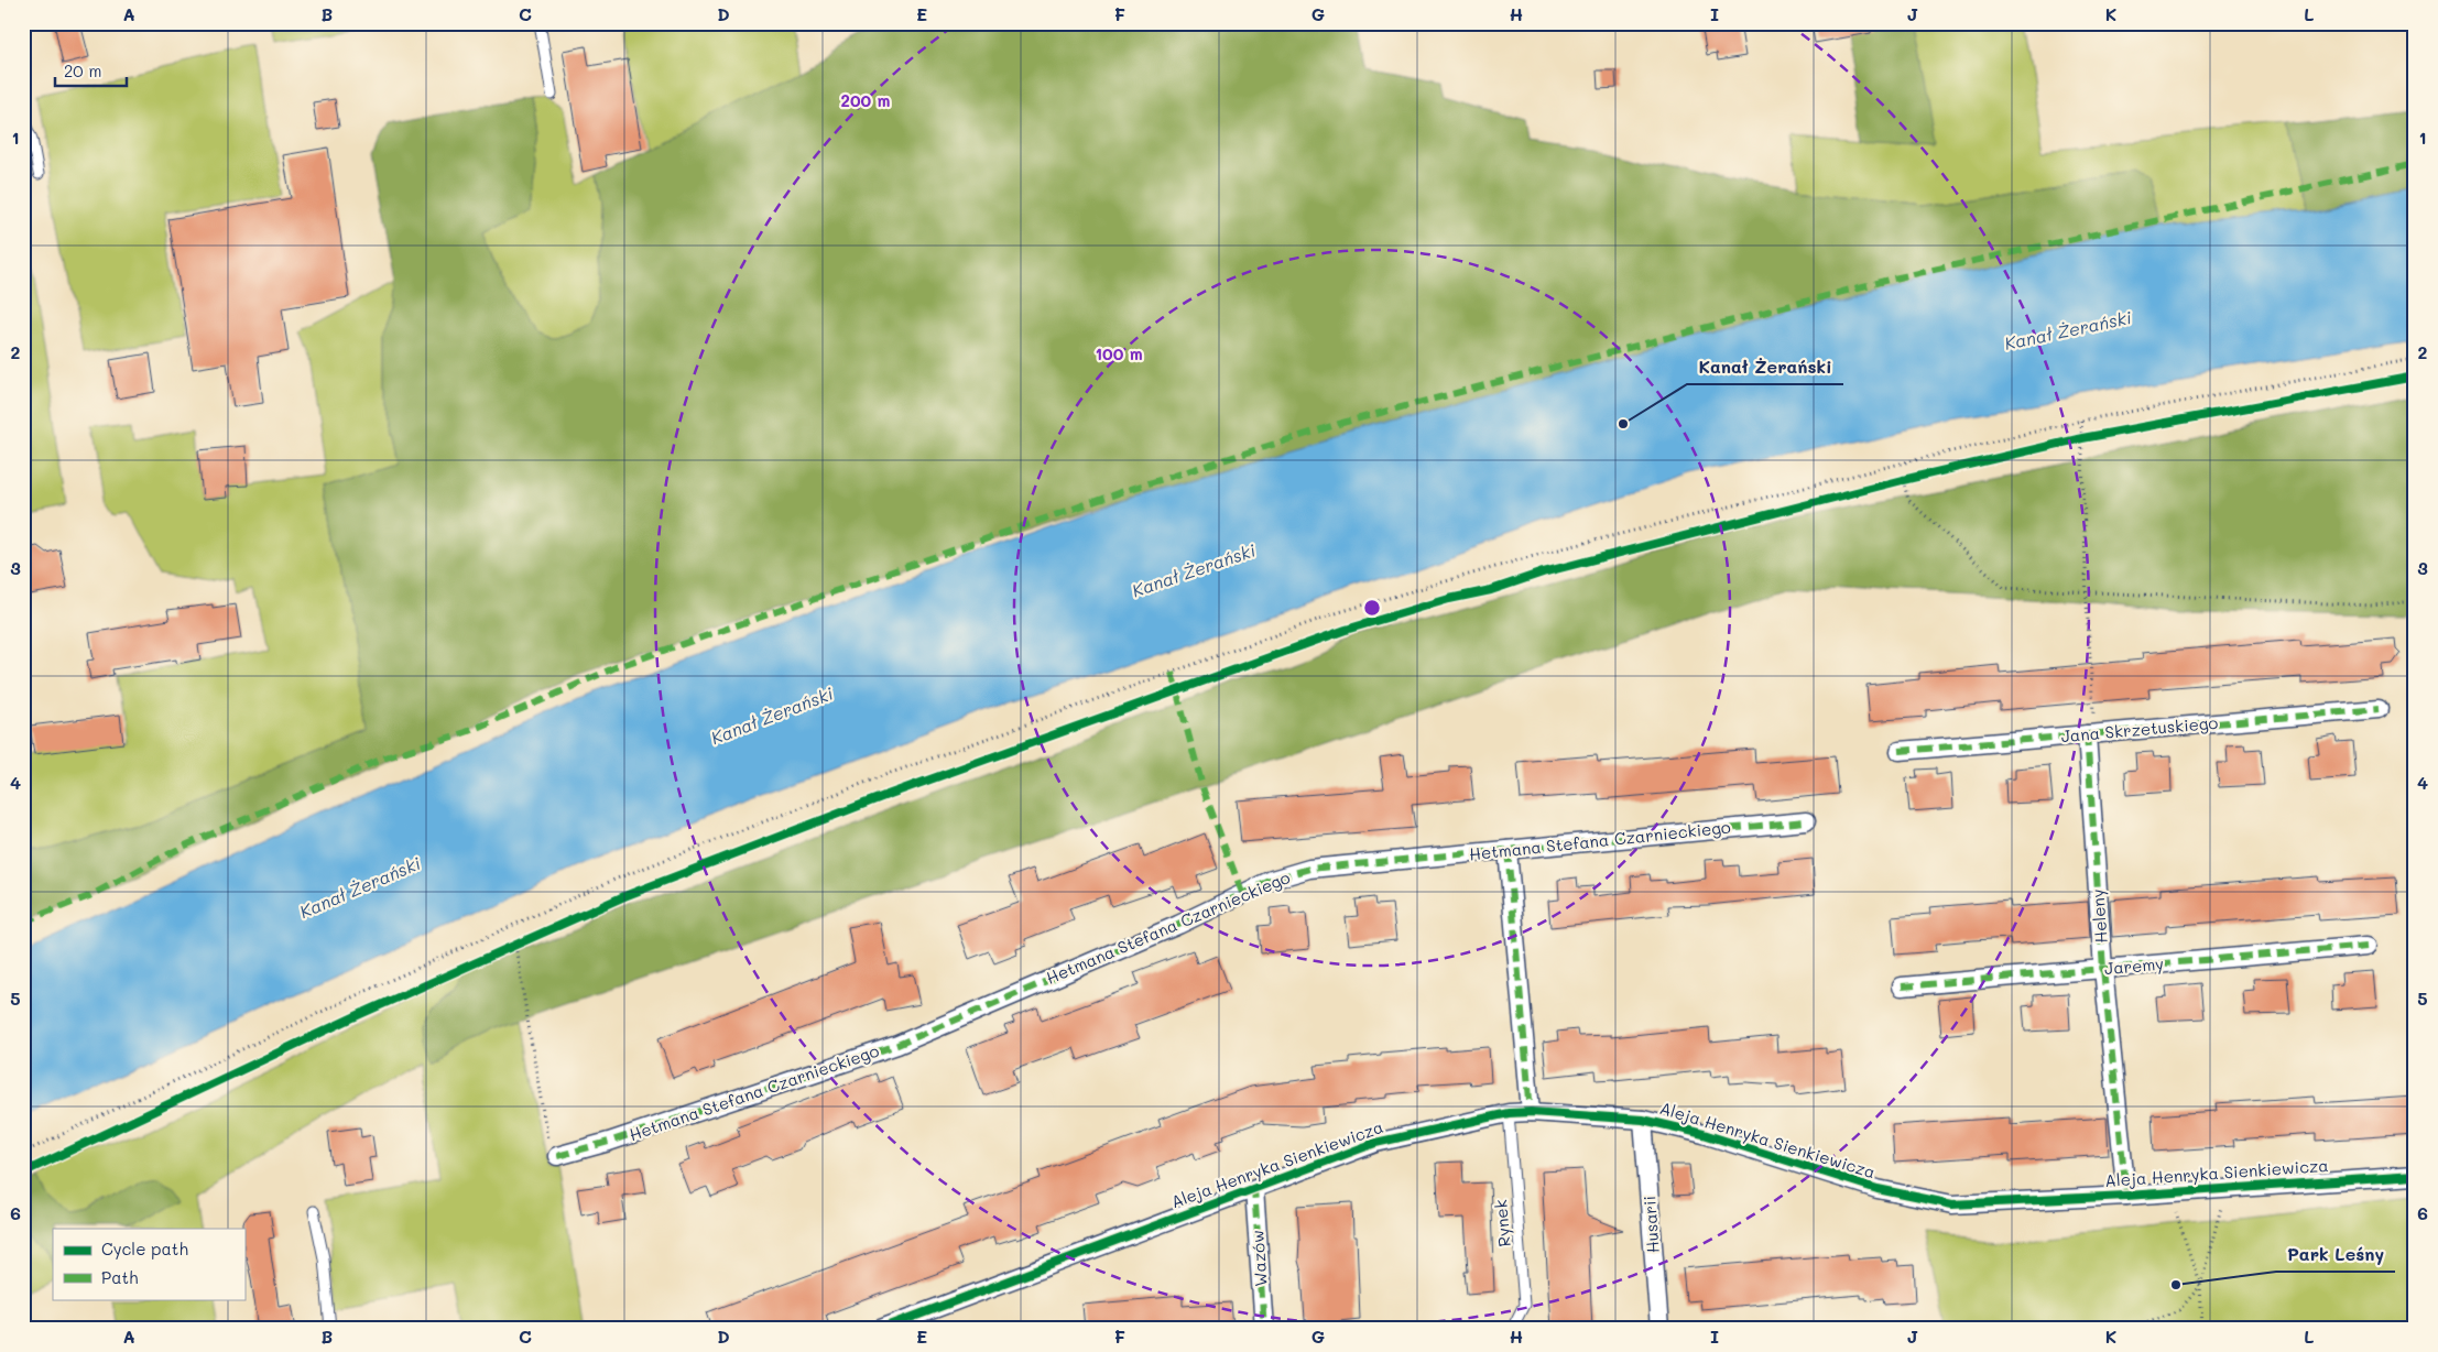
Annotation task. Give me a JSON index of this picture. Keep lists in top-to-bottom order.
{
  "streets": {
    "street": [
      "Jana Skrzetuskiego",
      "Hetmana Stefana Czarnieckiego",
      "Heleny",
      "Jaremy",
      "Aleja Henryka Sienkiewicza",
      "Husarii",
      "Wazów"
    ],
    "lane": ["Rynek"]
  },
  "crossings": [
    ["Jana Skrzetuskiego", "Heleny"],
    ["Heleny", "Jaremy"],
    ["Heleny", "Aleja Henryka Sienkiewicza"],
    ["Aleja Henryka Sienkiewicza", "Rynek"],
    ["Aleja Henryka Sienkiewicza", "Husarii"],
    ["Aleja Henryka Sienkiewicza", "Wazów"]
  ],
  "water": ["Kanał Żerański"],
  "places": ["Kanał Żerański", "Park Leśny"],
  "legend": ["Cycle path", "Path"],
  "scale_bar": "20 m",
  "grid": {
    "columns": [
      "A",
      "B",
      "C",
      "D",
      "E",
      "F",
      "G",
      "H",
      "I",
      "J",
      "K",
      "L"
    ],
    "rows": [
      "1",
      "2",
      "3",
      "4",
      "5",
      "6"
    ]
  },
  "rings": ["200 m", "100 m"]
}
